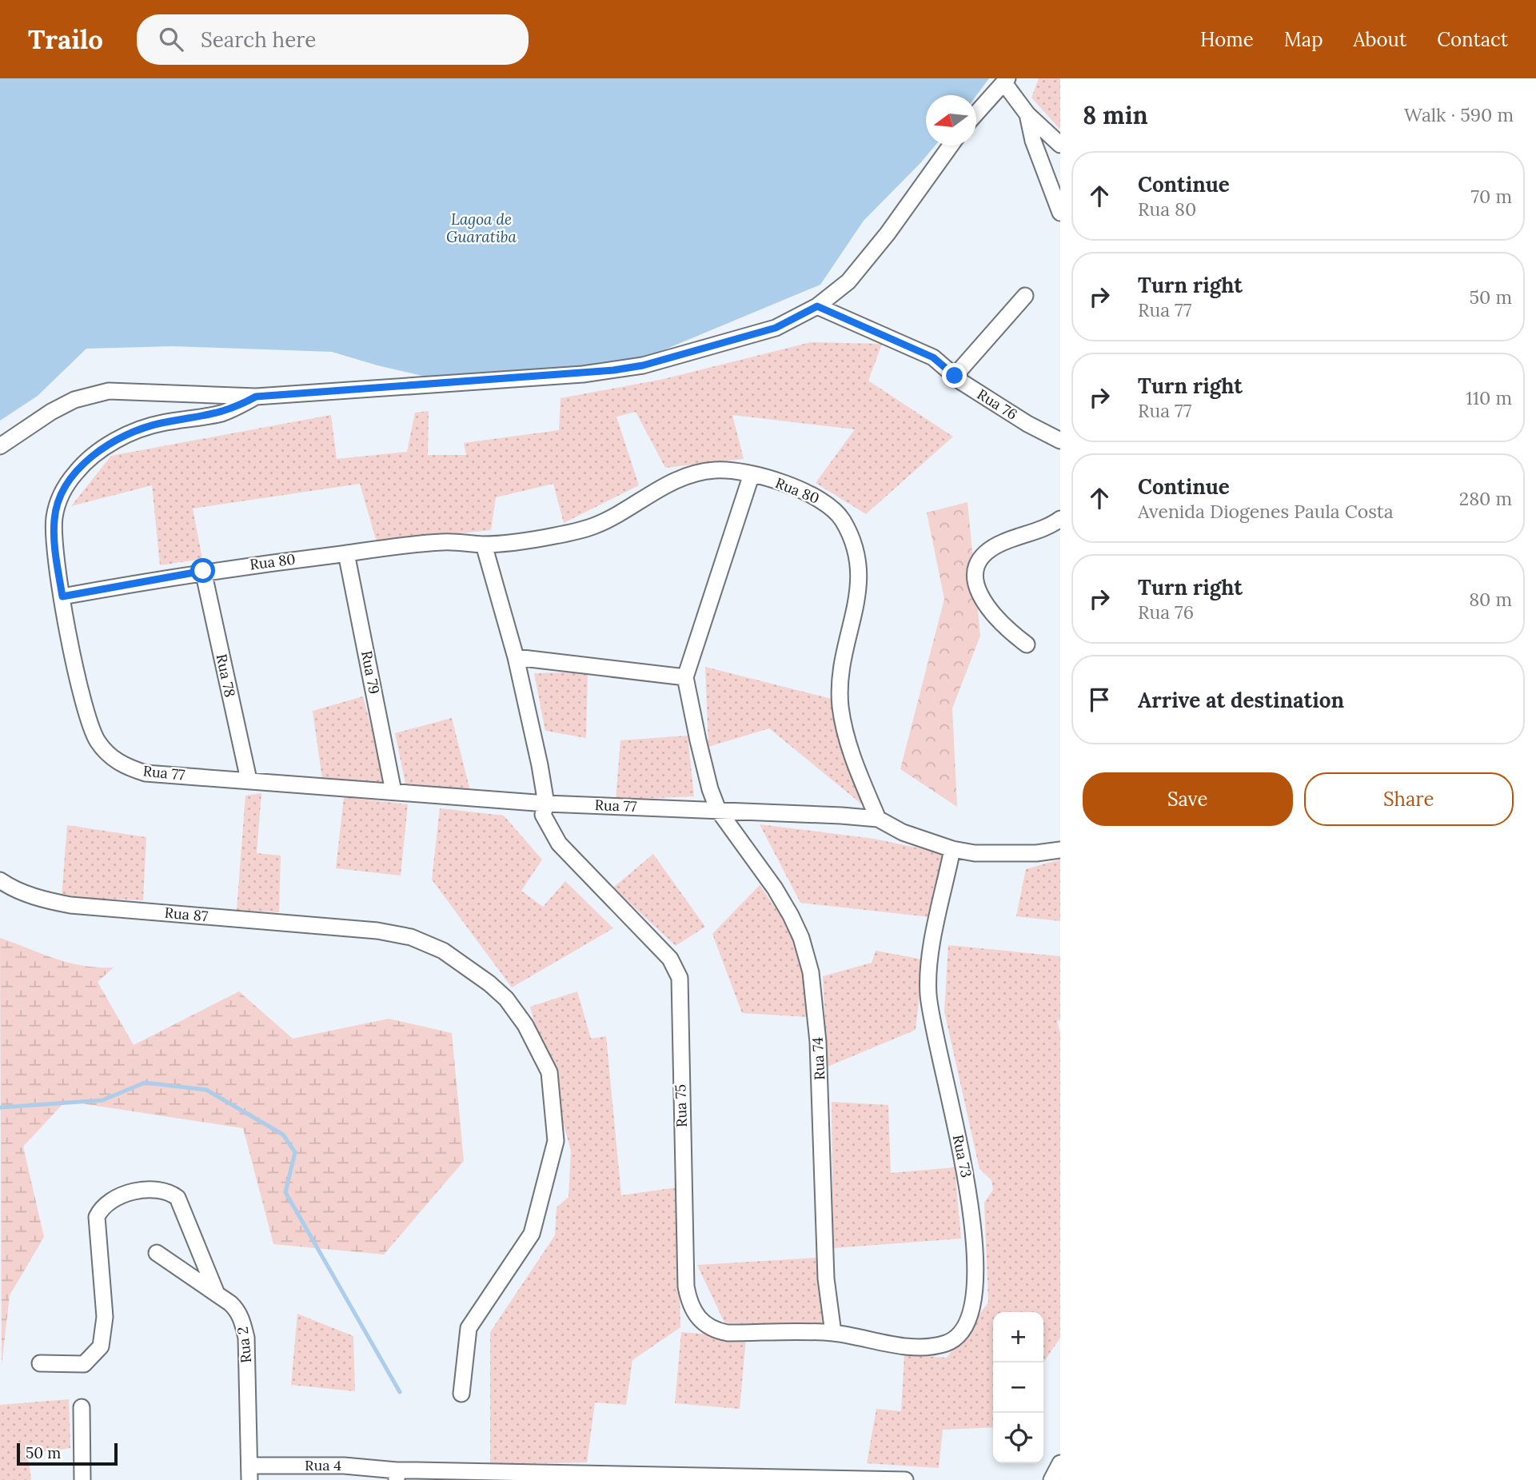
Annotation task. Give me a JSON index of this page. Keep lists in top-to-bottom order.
{
  "streets": {
    "street": [
      "Rua 76",
      "Rua 80",
      "Rua 79",
      "Rua 78",
      "Rua 77",
      "Rua 87",
      "Rua 74",
      "Rua 75",
      "Rua 73",
      "Rua 2",
      "Rua 4"
    ]
  },
  "crossings": [
    ["Rua 80", "Rua 79"],
    ["Rua 80", "Rua 78"],
    ["Rua 80", "Rua 77"],
    ["Rua 79", "Rua 77"],
    ["Rua 78", "Rua 77"],
    ["Rua 77", "Rua 74"],
    ["Rua 77", "Rua 75"],
    ["Rua 74", "Rua 75"],
    ["Rua 74", "Rua 73"],
    ["Rua 75", "Rua 73"],
    ["Rua 2", "Rua 4"]
  ],
  "water": ["Lagoa de Guaratiba"],
  "scale_bar": "50 m",
  "north": "left",
  "page": {
    "header": "Trailo",
    "search": "Search here",
    "nav": [
      "Home",
      "Map",
      "About",
      "Contact"
    ],
    "heading": ["8 min", "Walk · 590 m"],
    "list": [
      ["Continue", "Rua 80", "70 m"],
      ["Turn right", "Rua 77", "50 m"],
      ["Turn right", "Rua 77", "110 m"],
      ["Continue", "Avenida Diogenes Paula Costa", "280 m"],
      ["Turn right", "Rua 76", "80 m"],
      "Arrive at destination"
    ],
    "buttons": ["Save", "Share"],
    "map_buttons": ["+", "−"],
    "scale": "50 m"
  }
}
